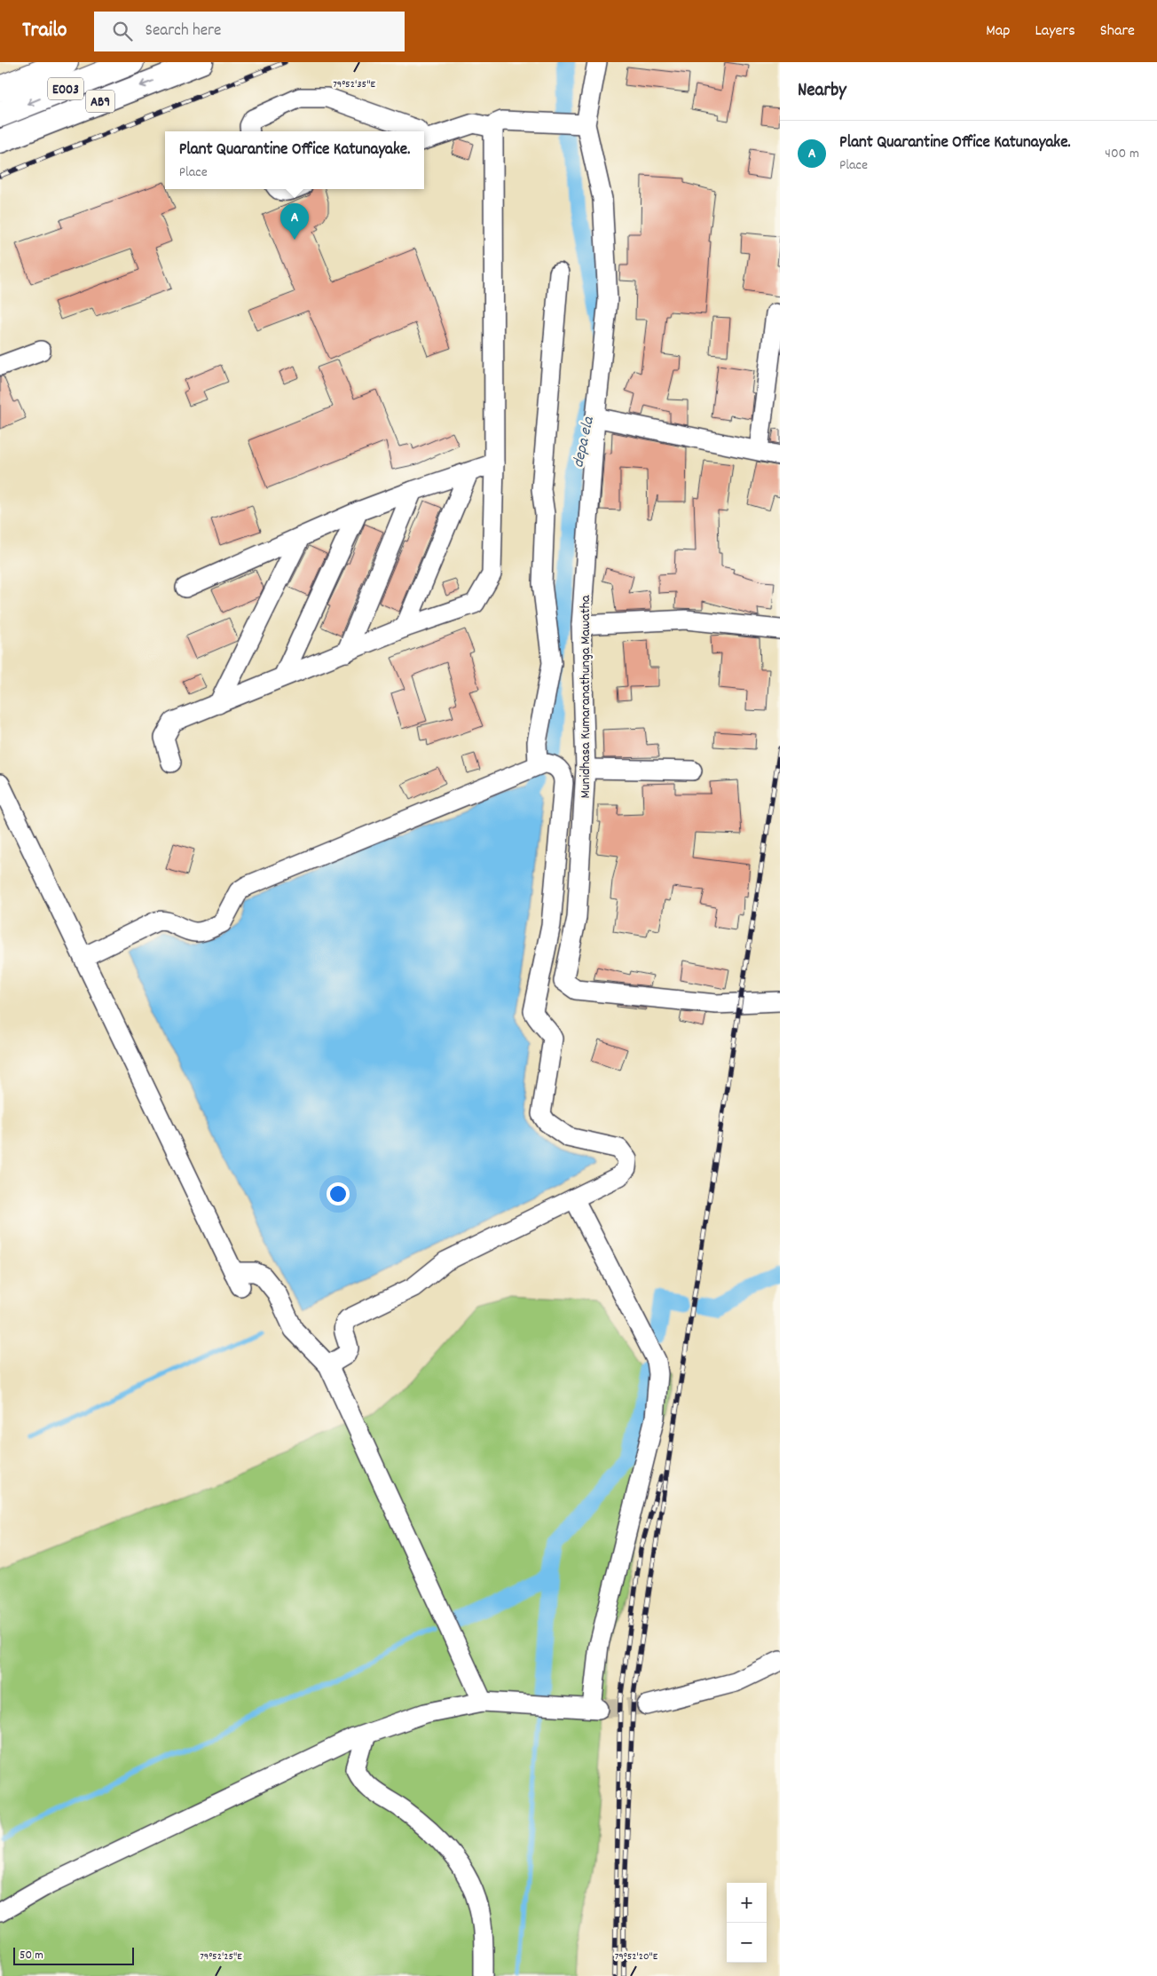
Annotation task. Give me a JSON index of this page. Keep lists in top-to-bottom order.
{
  "streets": {
    "highway": ["E003"],
    "main road": ["AB9"],
    "street": ["Munidhasa Kumaranathunga Mawatha"]
  },
  "water": ["depa ela"],
  "scale_bar": "50 m",
  "page": {
    "header": "Trailo",
    "search": "Search here",
    "nav": ["Map", "Layers", "Share"],
    "heading": "Nearby",
    "list": [
      {
        "mark": "A",
        "name": "Plant Quarantine Office Katunayake.",
        "note": "Place",
        "value": "400 m"
      }
    ],
    "popup": ["Plant Quarantine Office Katunayake.", "Place"],
    "pins": "A",
    "map_buttons": ["+", "−"],
    "scale": "50 m"
  },
  "coordinates": ["79°52'35\"E", "79°52'25\"E", "79°52'20\"E"]
}
